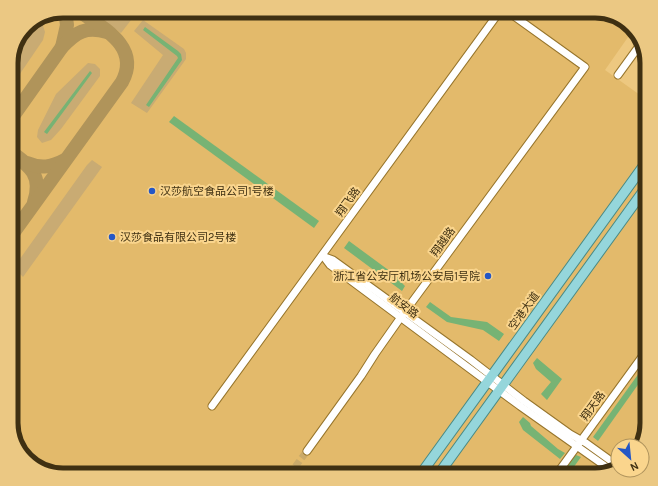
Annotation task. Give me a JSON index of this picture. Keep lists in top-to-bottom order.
{
  "streets": {
    "main road": ["空港大道"],
    "street": [
      "翔飞路",
      "翔越路",
      "航安路",
      "翔天路"
    ]
  },
  "crossings": [
    ["翔飞路", "航安路"],
    ["翔越路", "航安路"],
    ["航安路", "空港大道"],
    ["航安路", "翔天路"]
  ],
  "places": ["汉莎航空食品公司1号楼", "汉莎食品有限公司2号楼", "浙江省公安厅机场公安局1号院"],
  "north": "bottom right"
}
